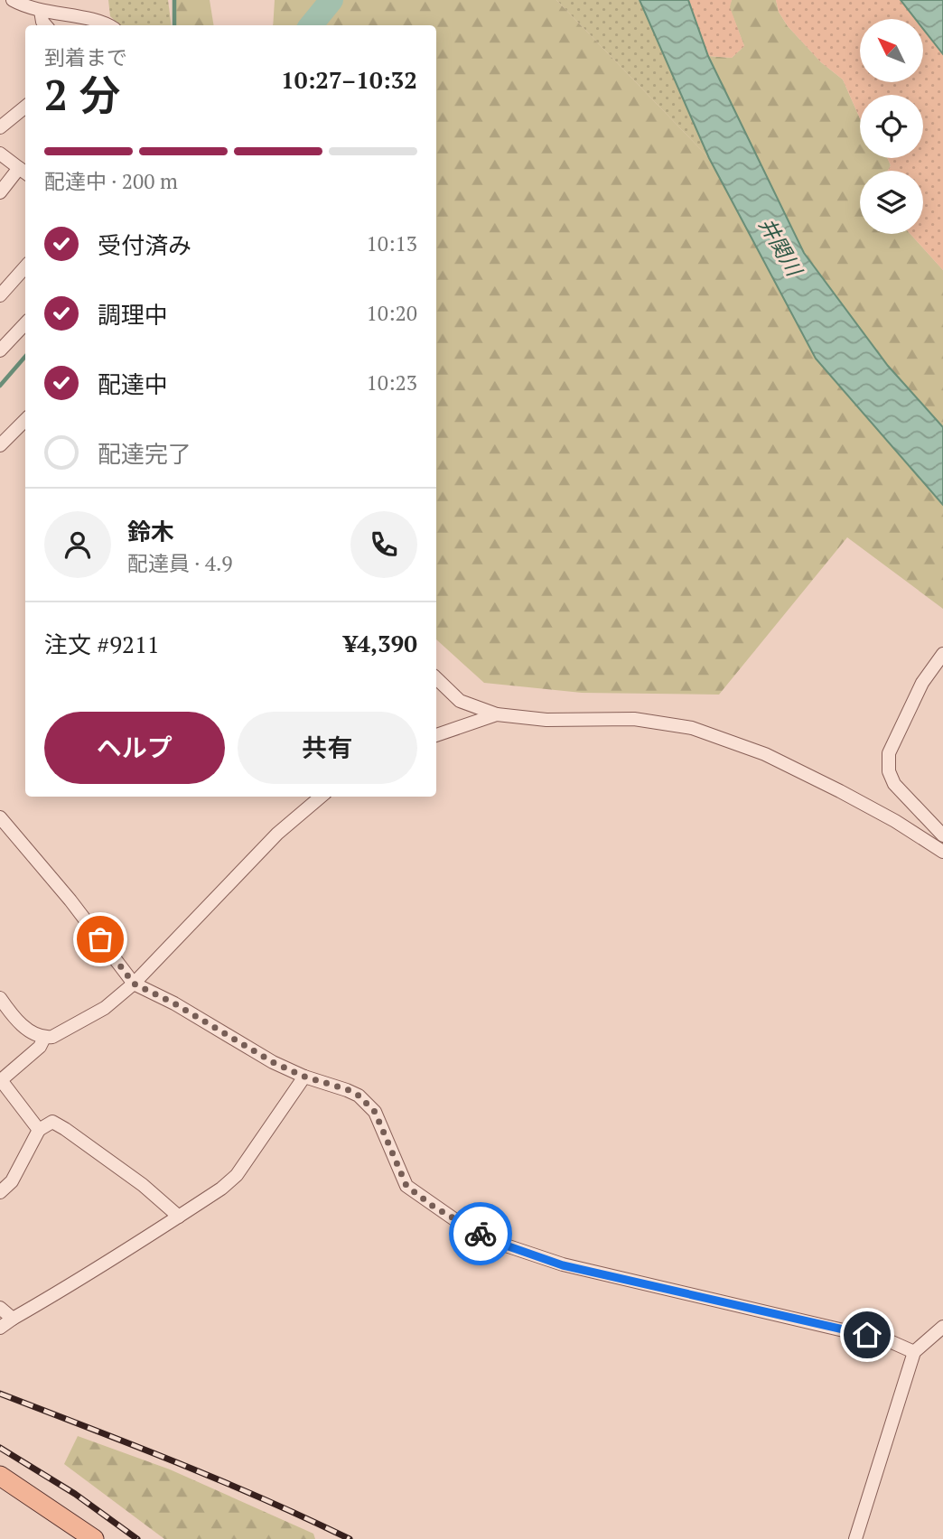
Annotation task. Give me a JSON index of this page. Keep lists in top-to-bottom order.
{
  "water": ["井関川"],
  "north": "top left",
  "page": {
    "heading": ["2 分", "到着まで", "10:27–10:32"],
    "panel": [
      "鈴木",
      "配達員 · 4.9",
      "注文 #9211",
      "¥4,390"
    ],
    "bar": "配達中 · 200 m",
    "list": [
      ["受付済み", "10:13"],
      ["調理中", "10:20"],
      ["配達中", "10:23"],
      "配達完了"
    ],
    "buttons": ["ヘルプ", "共有"]
  }
}
